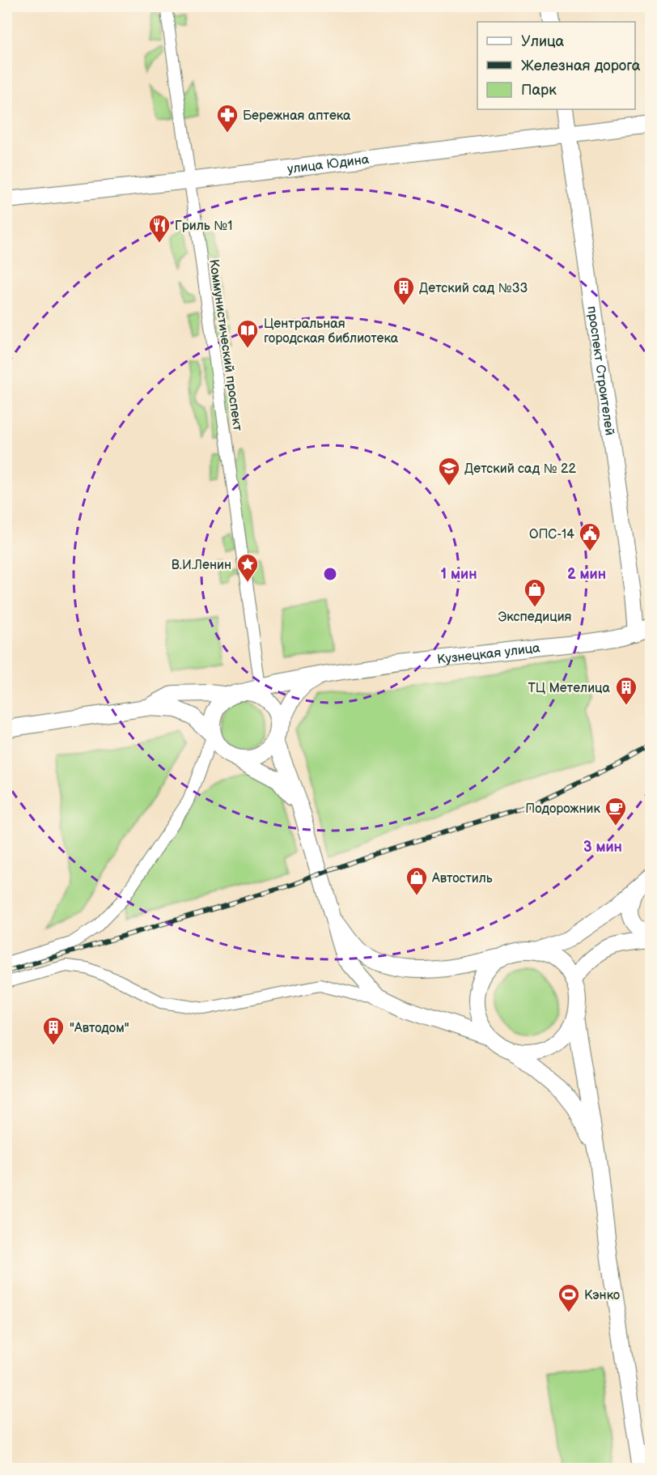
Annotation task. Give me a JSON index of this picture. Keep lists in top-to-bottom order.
{
  "streets": {
    "main road": ["улица Юдина", "проспект Строителей", "Кузнецкая улица"],
    "street": ["Коммунистический проспект"]
  },
  "crossings": [
    ["улица Юдина", "Коммунистический проспект"],
    ["улица Юдина", "проспект Строителей"],
    ["Коммунистический проспект", "Кузнецкая улица"],
    ["проспект Строителей", "Кузнецкая улица"]
  ],
  "places": {
    "pharmacy": ["Бережная аптека"],
    "restaurant": ["Гриль №1"],
    "building": ["Детский сад №33", "ТЦ Метелица", "\"Автодом\""],
    "library": ["Центральная городская библиотека"],
    "school or university": ["Детский сад № 22"],
    "public building": ["ОПС-14"],
    "place": ["В.И.Ленин"],
    "shop": ["Экспедиция", "Автостиль"],
    "cafe": ["Подорожник"],
    "sports": ["Кэнко"]
  },
  "legend": ["Улица", "Железная дорога", "Парк"],
  "rings": ["1 мин", "2 мин", "3 мин"]
}
